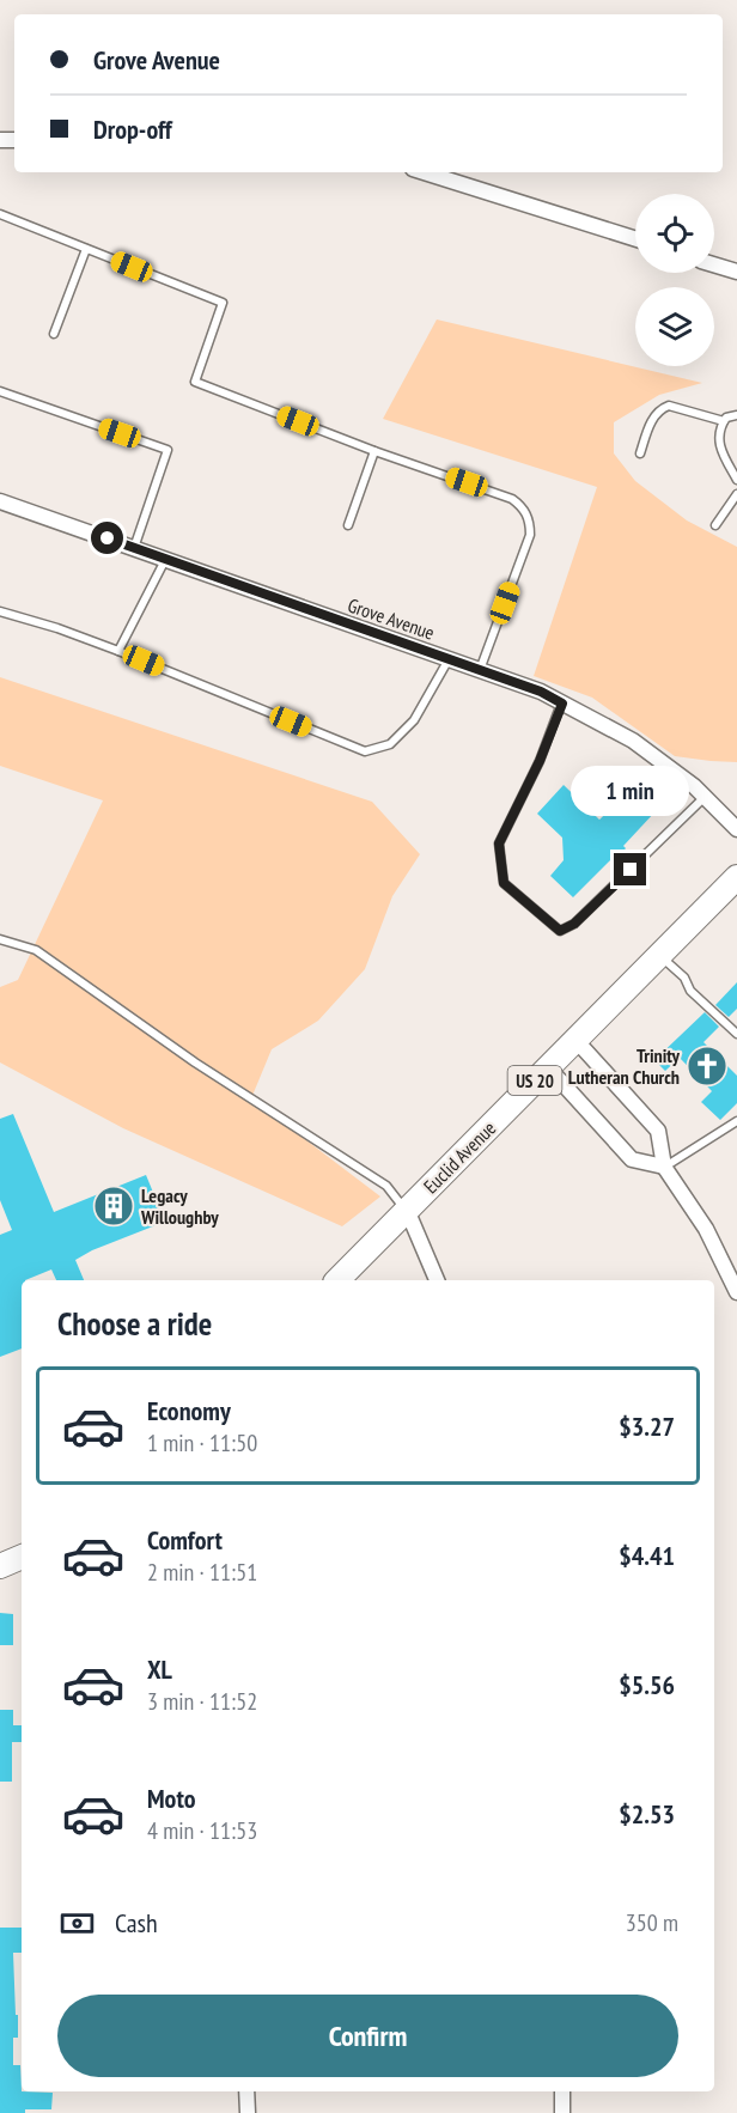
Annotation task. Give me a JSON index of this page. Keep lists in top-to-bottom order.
{
  "streets": {
    "main road": ["US 20", "Euclid Avenue"],
    "street": ["Grove Avenue"]
  },
  "places": {
    "church": ["Trinity Lutheran Church"],
    "building": ["Legacy Willoughby"]
  },
  "page": {
    "banner": ["Grove Avenue", "Drop-off"],
    "bubble": "1 min",
    "heading": "Choose a ride",
    "list": [
      {
        "name": "Economy",
        "note": "1 min · 11:50",
        "value": "$3.27"
      },
      {
        "name": "Comfort",
        "note": "2 min · 11:51",
        "value": "$4.41"
      },
      {
        "name": "XL",
        "note": "3 min · 11:52",
        "value": "$5.56"
      },
      {
        "name": "Moto",
        "note": "4 min · 11:53",
        "value": "$2.53"
      }
    ],
    "pay": ["Cash", "350 m"],
    "buttons": "Confirm"
  }
}
